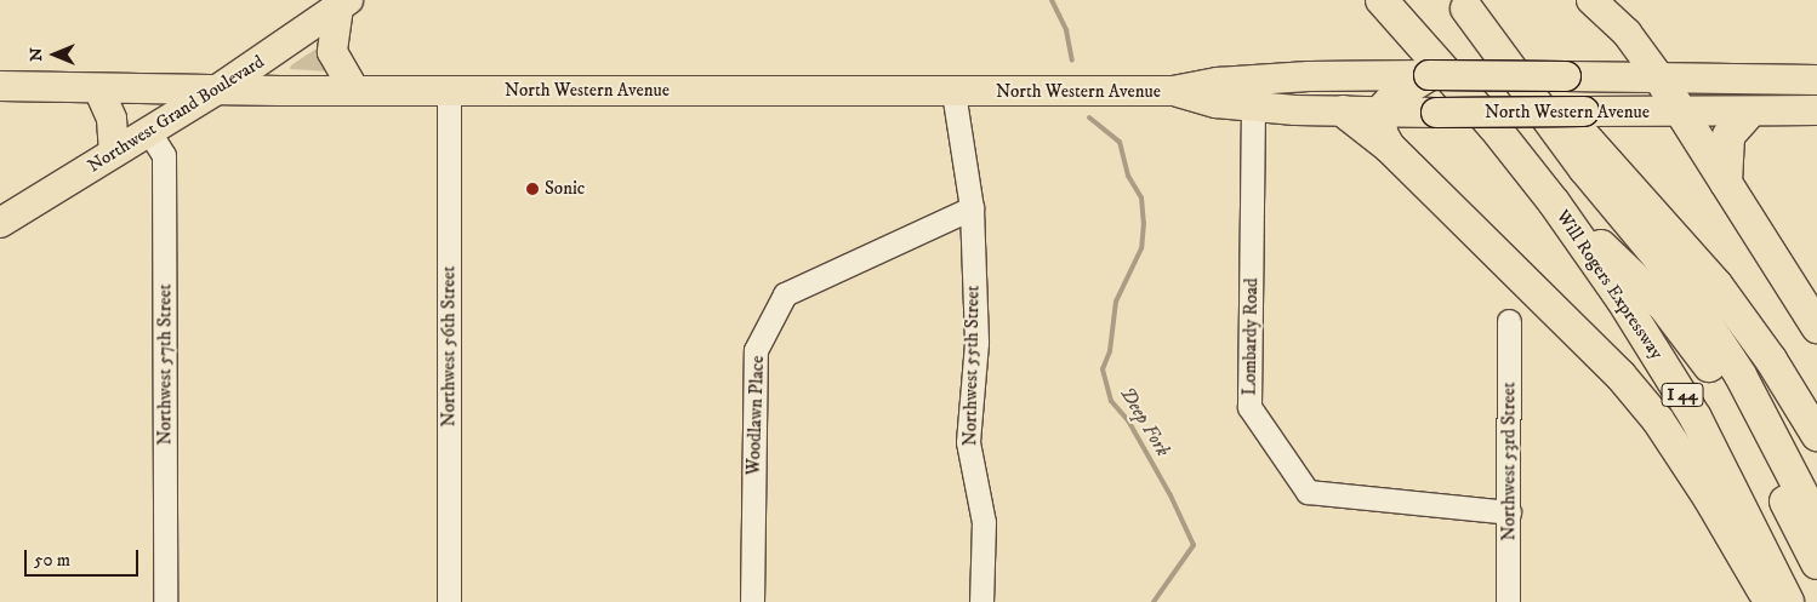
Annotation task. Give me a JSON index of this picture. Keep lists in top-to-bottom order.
{
  "streets": {
    "highway": ["Will Rogers Expressway", "I 44"],
    "main road": ["North Western Avenue", "Northwest Grand Boulevard"],
    "street": [
      "Lombardy Road",
      "Northwest 56th Street",
      "Northwest 57th Street",
      "Northwest 55th Street",
      "Woodlawn Place",
      "Northwest 53rd Street"
    ]
  },
  "crossings": [
    ["North Western Avenue", "Northwest Grand Boulevard"],
    ["North Western Avenue", "Lombardy Road"],
    ["North Western Avenue", "Northwest 56th Street"],
    ["North Western Avenue", "Northwest 55th Street"],
    ["Northwest Grand Boulevard", "Northwest 57th Street"],
    ["Lombardy Road", "Northwest 53rd Street"],
    ["Northwest 55th Street", "Woodlawn Place"]
  ],
  "water": ["Deep Fork"],
  "places": ["Sonic"],
  "scale_bar": "50 m",
  "north": "left"
}
